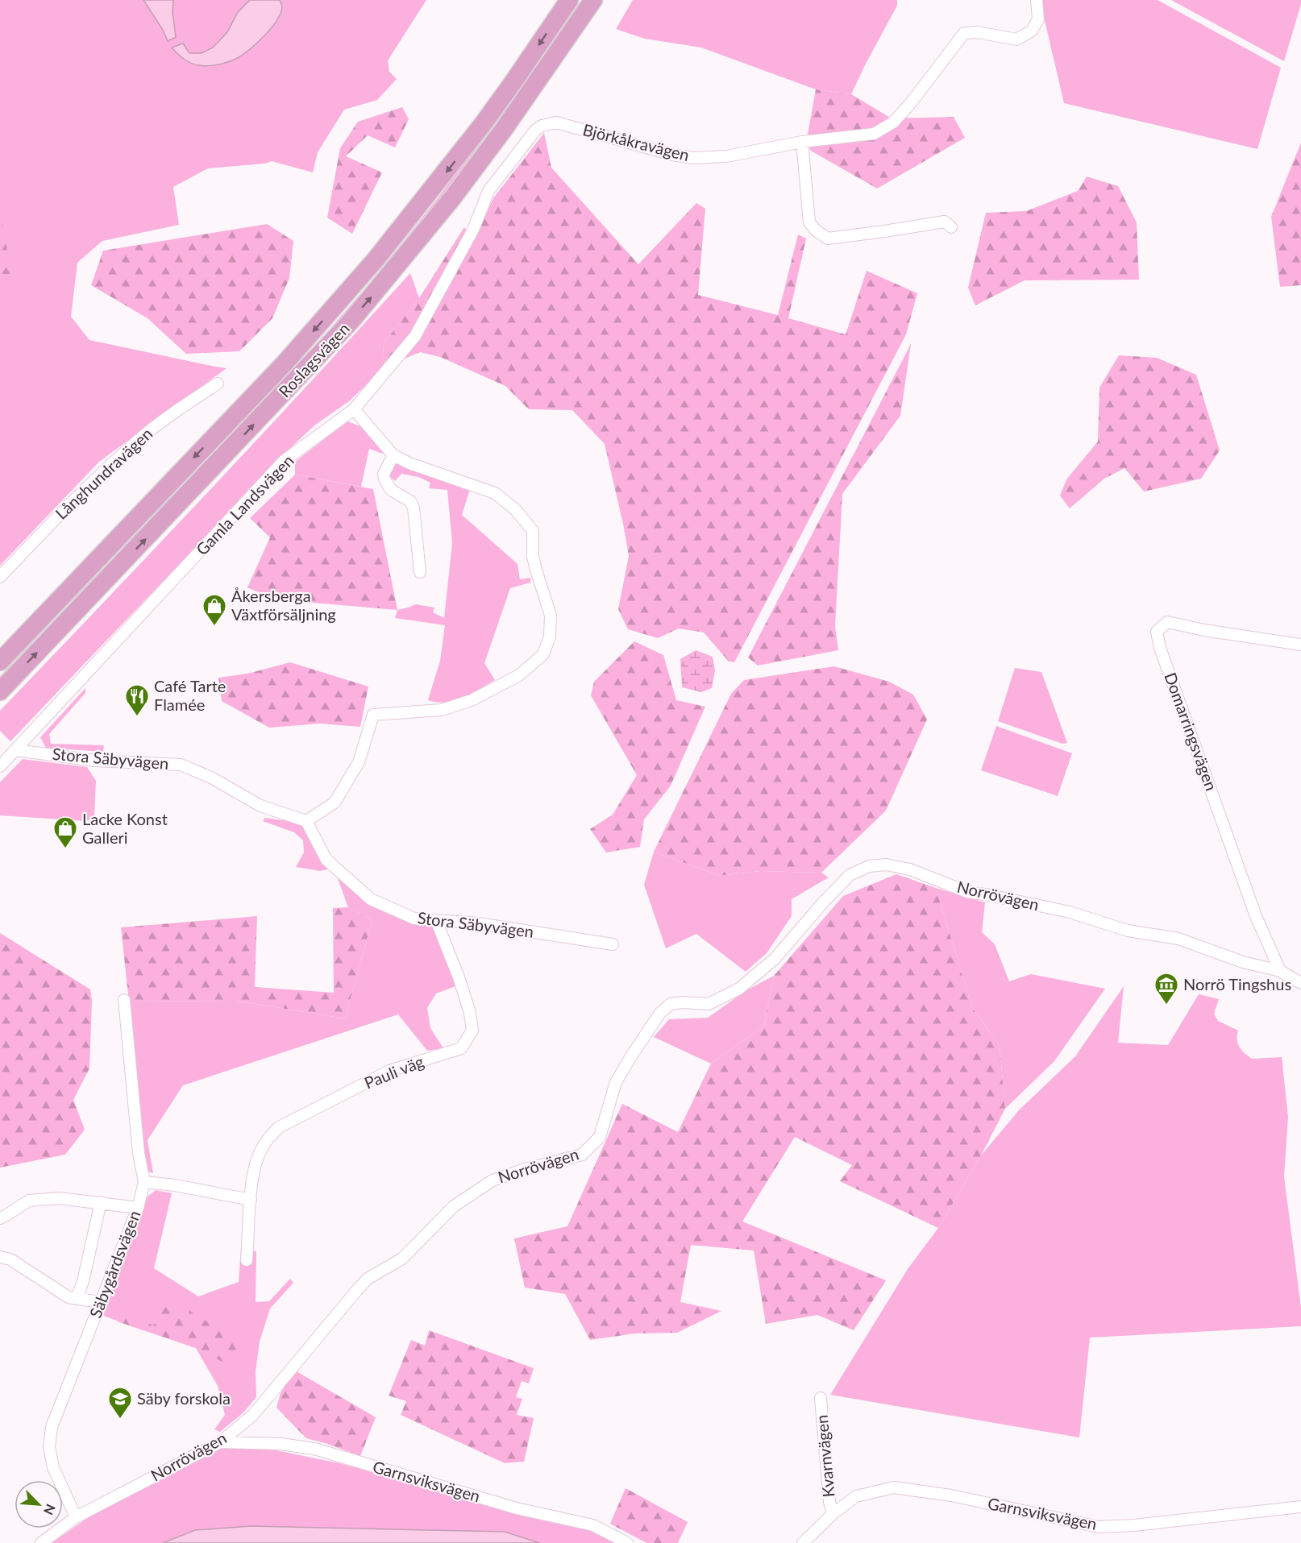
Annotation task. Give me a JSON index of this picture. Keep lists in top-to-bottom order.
{
  "streets": {
    "main road": ["Roslagsvägen"],
    "street": [
      "Björkåkravägen",
      "Långhundravägen",
      "Gamla Landsvägen",
      "Domarringsvägen",
      "Stora Säbyvägen",
      "Norrövägen",
      "Pauli väg",
      "Säbygårdsvägen",
      "Kvarnvägen",
      "Garnsviksvägen"
    ]
  },
  "crossings": [
    ["Björkåkravägen", "Gamla Landsvägen"],
    ["Gamla Landsvägen", "Stora Säbyvägen"],
    ["Domarringsvägen", "Norrövägen"],
    ["Stora Säbyvägen", "Pauli väg"],
    ["Norrövägen", "Säbygårdsvägen"],
    ["Norrövägen", "Garnsviksvägen"],
    ["Kvarnvägen", "Garnsviksvägen"]
  ],
  "places": {
    "shop": ["Åkersberga Växtförsäljning", "Lacke Konst Galleri"],
    "restaurant": ["Café Tarte Flamée"],
    "museum": ["Norrö Tingshus"],
    "school or university": ["Säby forskola"]
  },
  "north": "bottom right"
}
